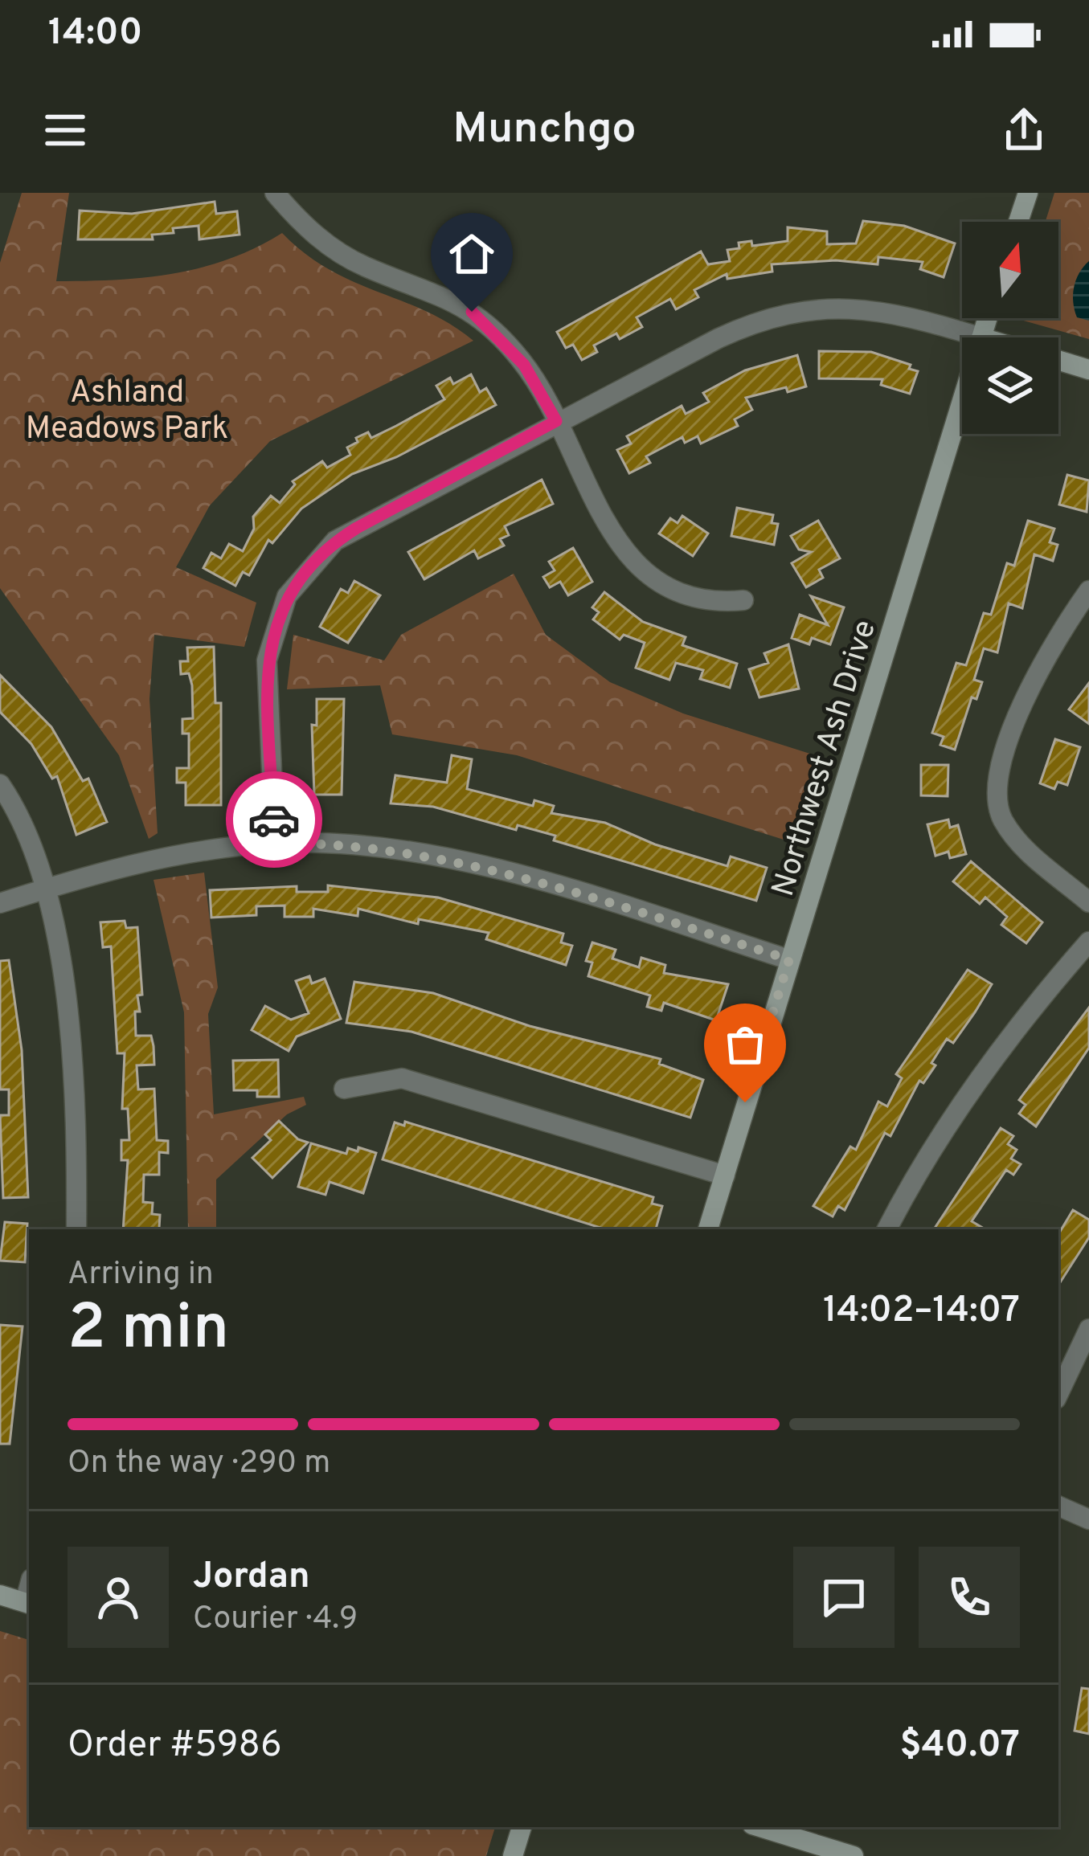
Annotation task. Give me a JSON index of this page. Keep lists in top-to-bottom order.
{
  "streets": {
    "street": ["Northwest Ash Drive"]
  },
  "parks": ["Ashland Meadows Park"],
  "north": "top",
  "page": {
    "status": "14:00",
    "header": "Munchgo",
    "heading": ["2 min", "Arriving in", "14:02–14:07"],
    "panel": [
      "Jordan",
      "Courier · 4.9",
      "Order #5986",
      "$40.07"
    ],
    "bar": "On the way · 290 m"
  }
}
